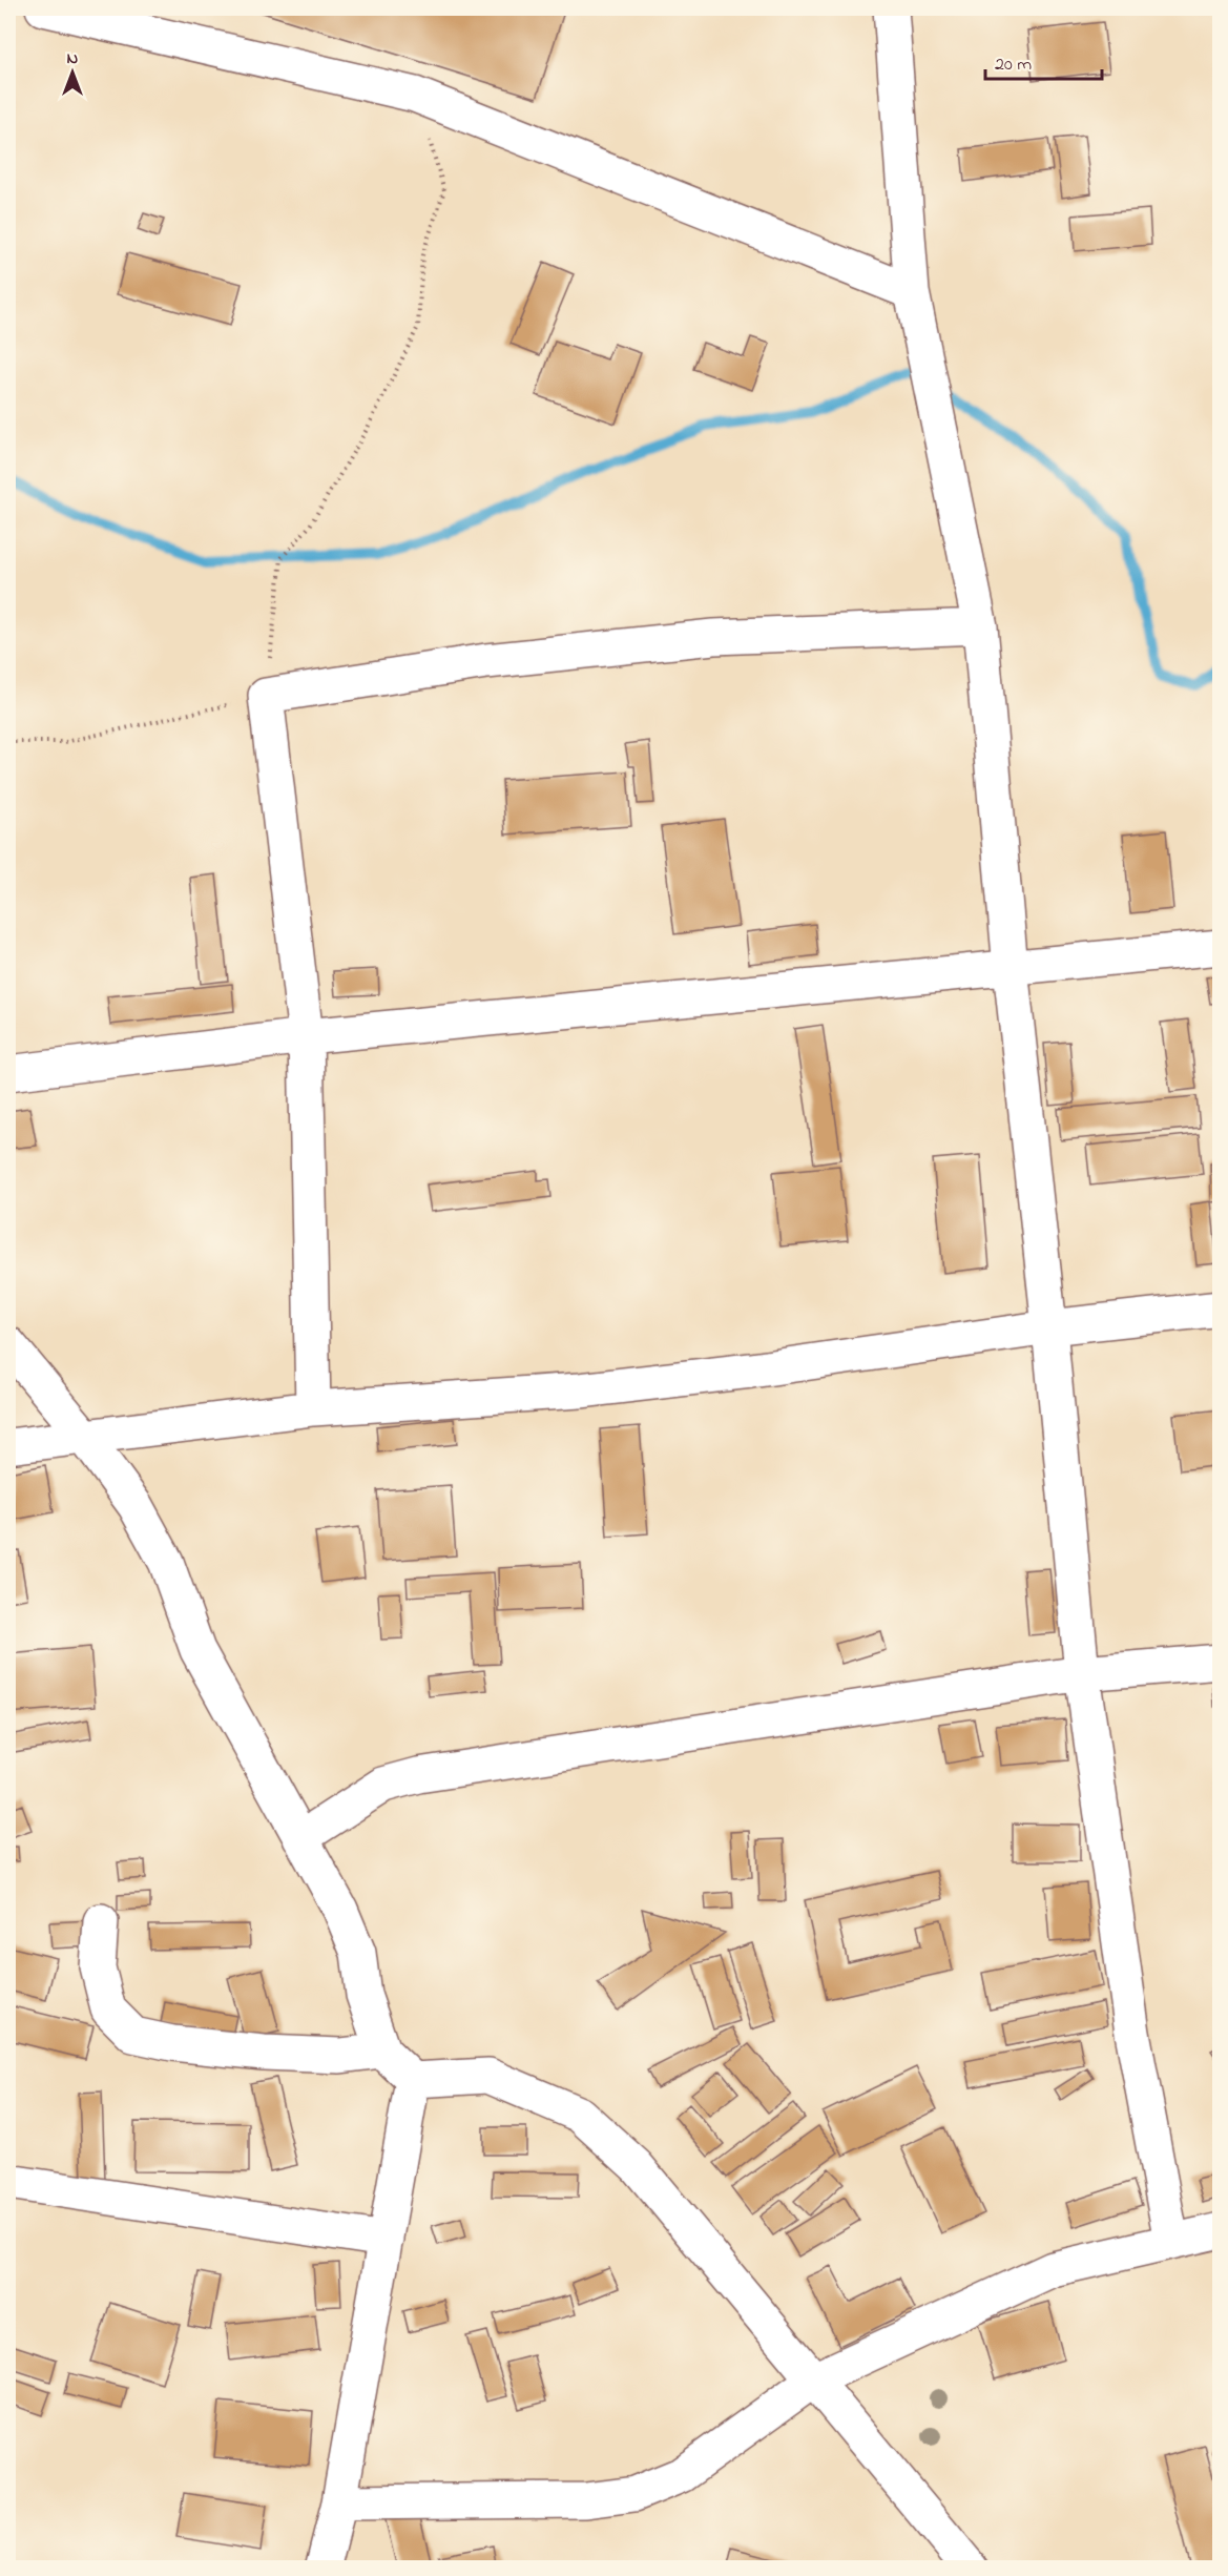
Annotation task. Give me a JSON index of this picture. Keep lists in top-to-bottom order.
{
  "scale_bar": "20 m",
  "north": "top"
}
